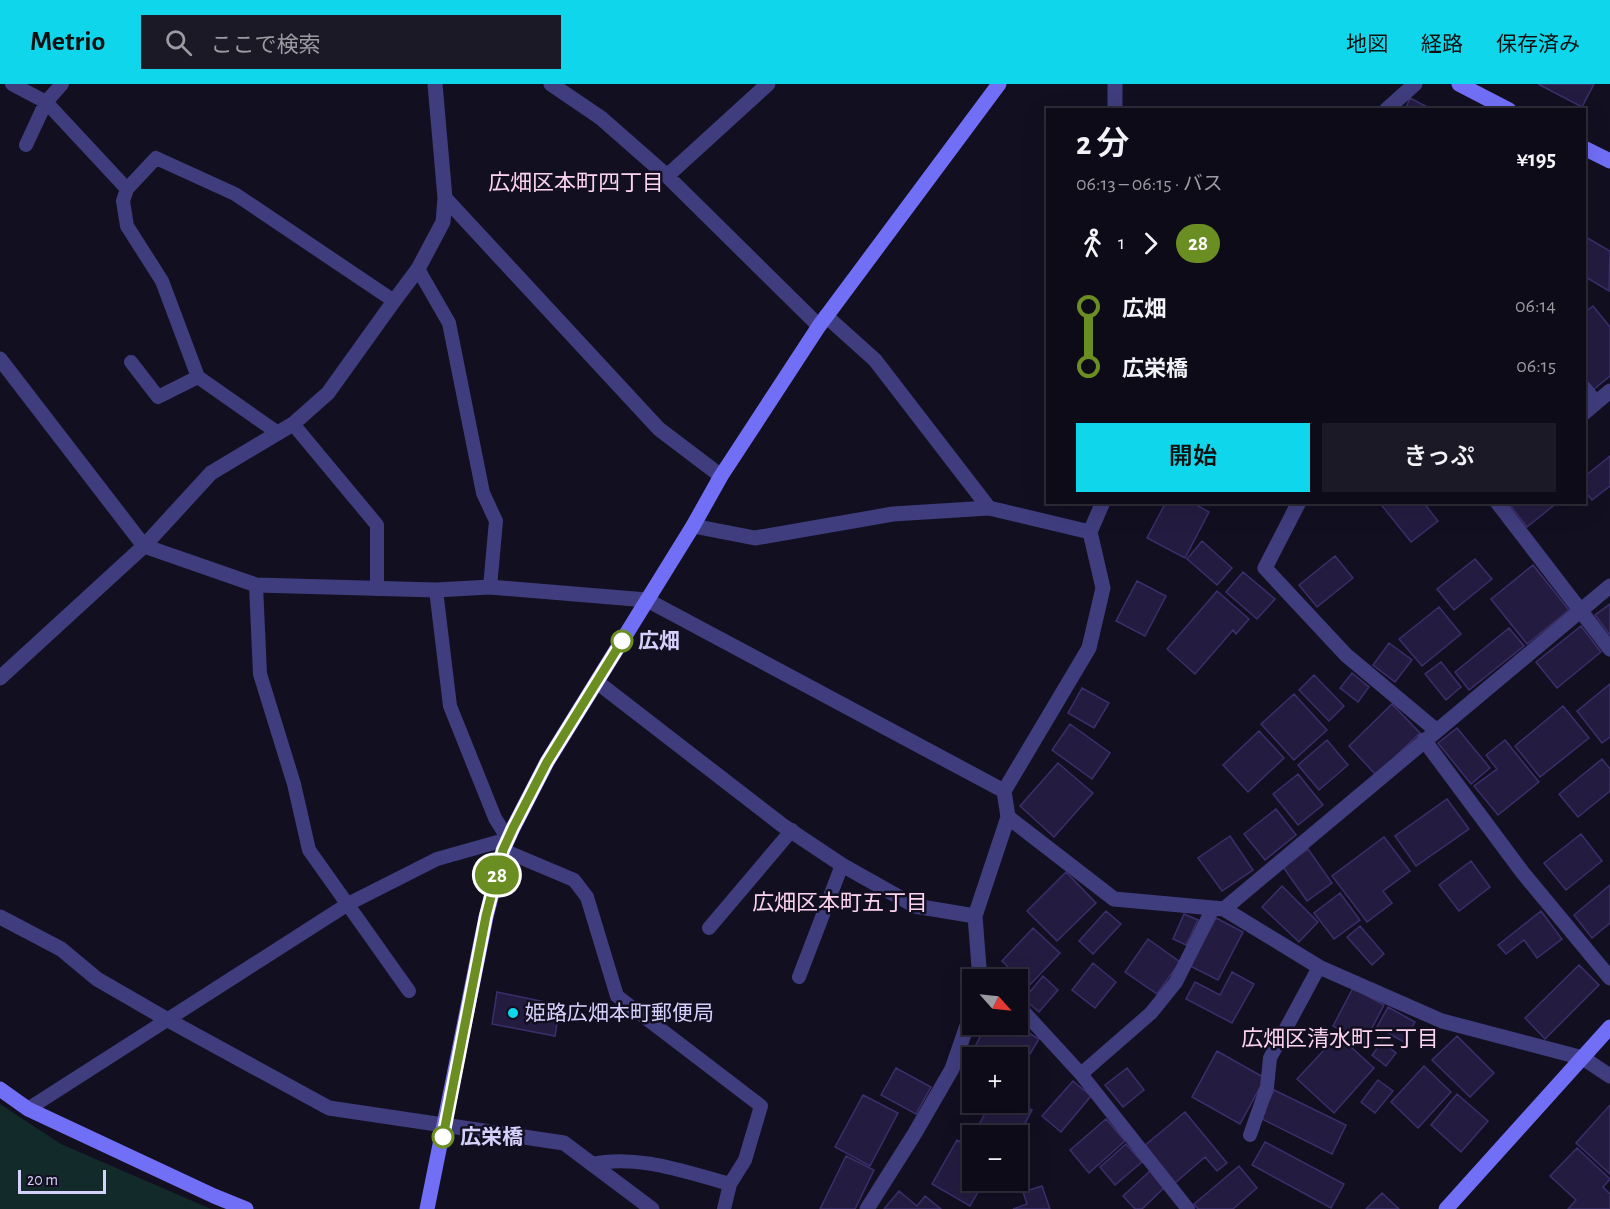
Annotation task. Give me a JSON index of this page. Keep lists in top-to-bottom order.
{
  "districts": ["広畑区本町四丁目", "広畑区本町五丁目", "広畑区清水町三丁目"],
  "places": ["広畑", "姫路広畑本町郵便局", "広栄橋"],
  "lines": ["bus line 28"],
  "scale_bar": "20 m",
  "north": "bottom right",
  "page": {
    "header": "Metrio",
    "search": "ここで検索",
    "nav": ["地図", "経路", "保存済み"],
    "on_map": "28",
    "heading": ["2 分", "06:13 – 06:15 · バス", "¥195"],
    "legs": ["1", "28"],
    "list": [
      {
        "name": "広畑",
        "value": "06:14"
      },
      {
        "name": "広栄橋",
        "value": "06:15"
      }
    ],
    "buttons": ["開始", "きっぷ"],
    "map_buttons": ["+", "−"],
    "scale": "20 m"
  }
}
